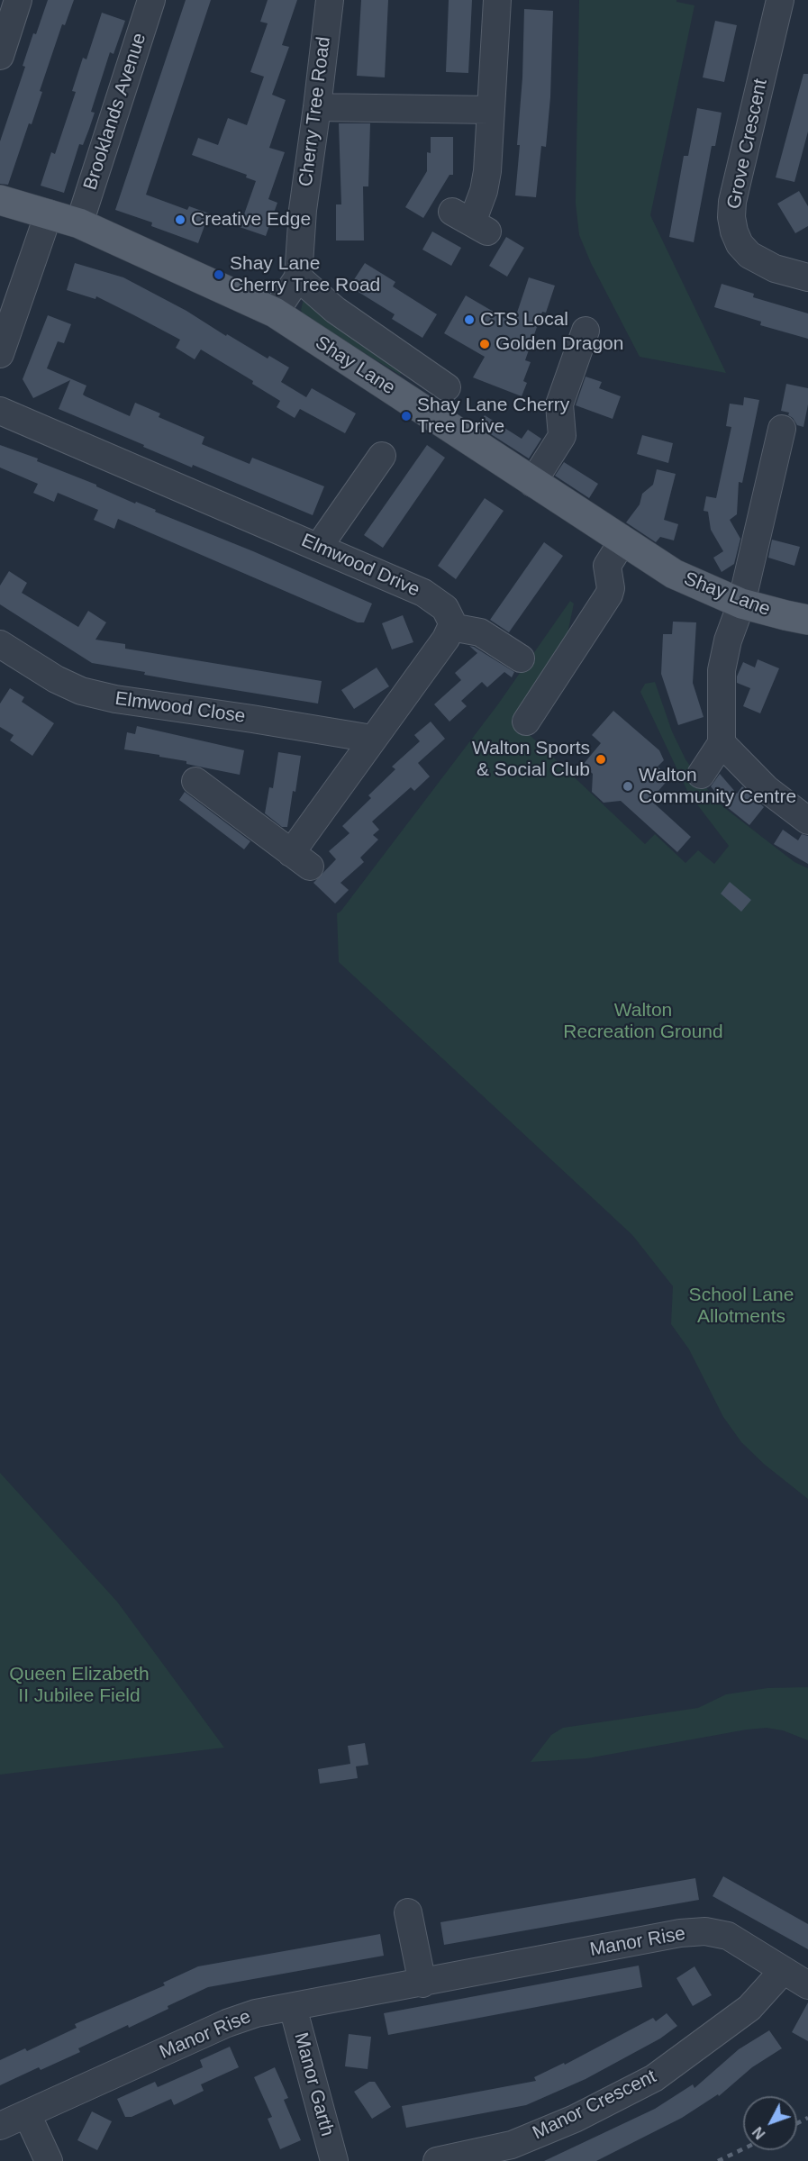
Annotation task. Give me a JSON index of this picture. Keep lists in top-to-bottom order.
{
  "streets": {
    "main road": ["Shay Lane"],
    "street": [
      "Brooklands Avenue",
      "Cherry Tree Road",
      "Grove Crescent",
      "Elmwood Drive",
      "Elmwood Close",
      "Manor Rise",
      "Manor Garth",
      "Manor Crescent"
    ]
  },
  "crossings": [
    ["Brooklands Avenue", "Shay Lane"],
    ["Manor Rise", "Manor Garth"],
    ["Manor Rise", "Manor Crescent"]
  ],
  "parks": ["Walton Recreation Ground", "School Lane Allotments", "Queen Elizabeth II Jubilee Field"],
  "places": [
    "Creative Edge",
    "Shay Lane Cherry Tree Road",
    "CTS Local",
    "Golden Dragon",
    "Shay Lane Cherry Tree Drive",
    "Walton Sports & Social Club",
    "Walton Community Centre"
  ],
  "north": "bottom left"
}
